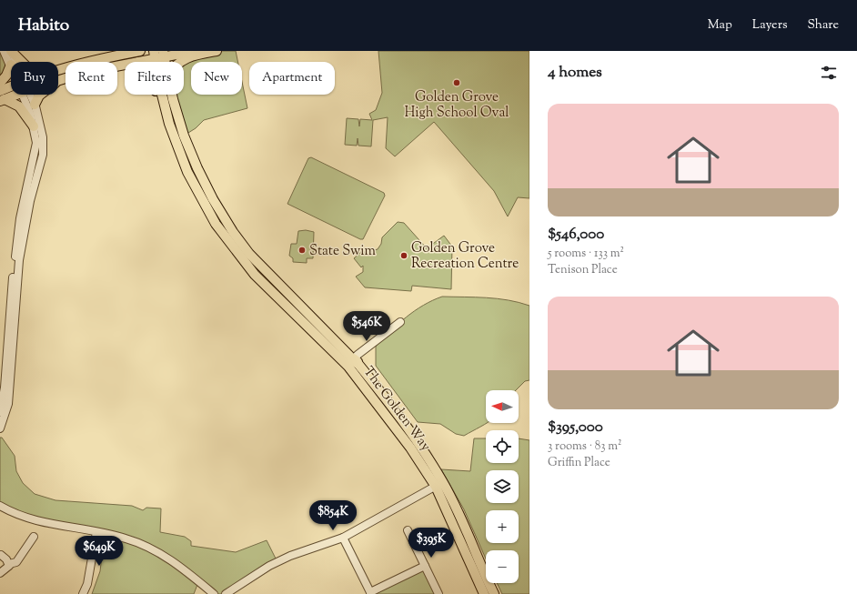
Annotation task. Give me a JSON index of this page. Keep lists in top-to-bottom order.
{
  "streets": {
    "main road": ["The Golden Way"]
  },
  "places": ["Golden Grove High School Oval", "State Swim", "Golden Grove Recreation Centre"],
  "north": "left",
  "page": {
    "header": "Habito",
    "nav": ["Map", "Layers", "Share"],
    "heading": "4 homes",
    "chip": [
      "Buy",
      "Rent",
      "Filters",
      "New",
      "Apartment"
    ],
    "list": [
      {
        "name": "$546,000",
        "note": "5 rooms · 133 m² · Tenison Place"
      },
      {
        "name": "$395,000",
        "note": "3 rooms · 83 m² · Griffin Place"
      }
    ],
    "price": [
      "$546K",
      "$854K",
      "$395K",
      "$649K"
    ],
    "map_buttons": ["+", "−"]
  }
}
